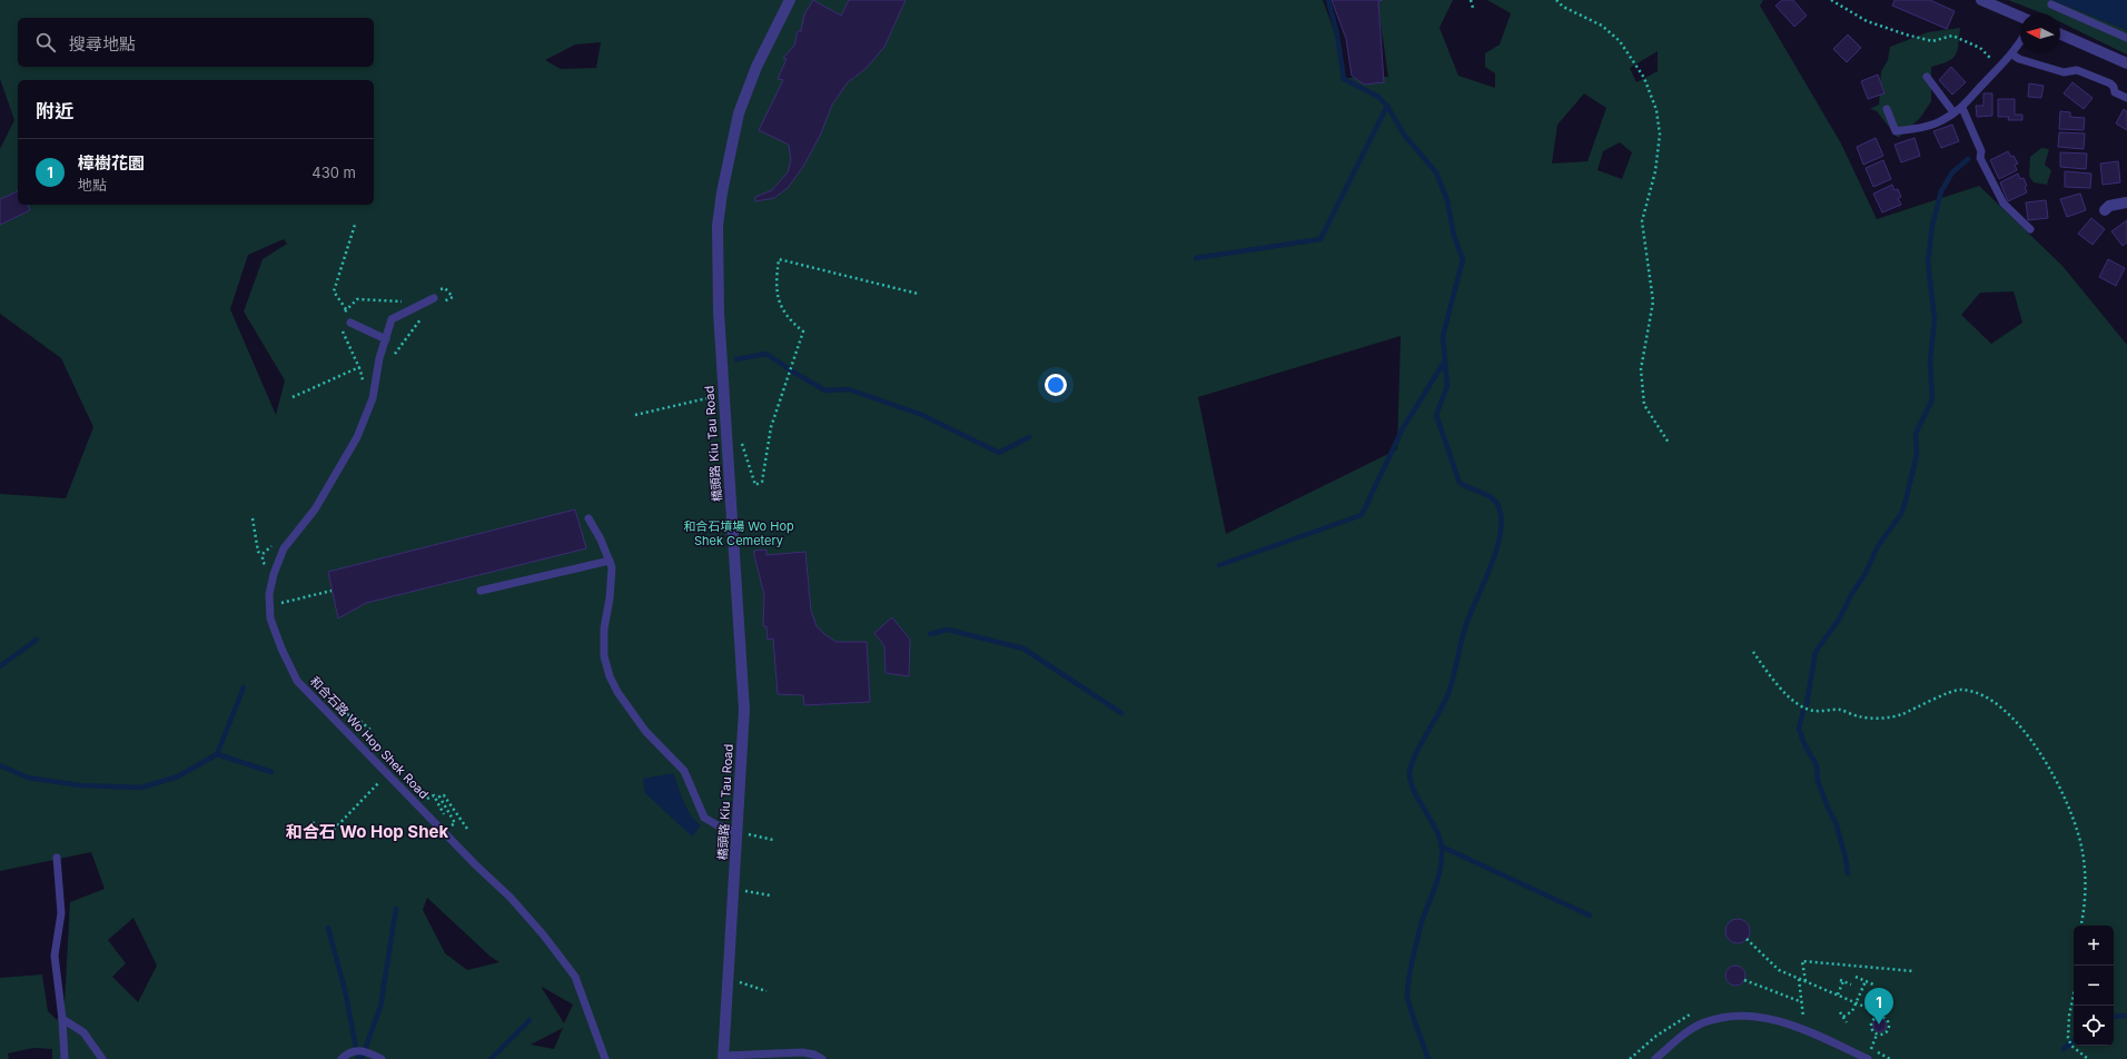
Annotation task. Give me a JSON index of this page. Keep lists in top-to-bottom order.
{
  "streets": {
    "street": ["橋頭路 Kiu Tau Road"],
    "lane": ["和合石路 Wo Hop Shek Road"]
  },
  "districts": ["和合石 Wo Hop Shek"],
  "parks": ["和合石墳場 Wo Hop Shek Cemetery"],
  "north": "left",
  "page": {
    "search": "搜尋地點",
    "heading": "附近",
    "list": [
      {
        "mark": "1",
        "name": "樟樹花園",
        "note": "地點",
        "value": "430 m"
      }
    ],
    "map_buttons": ["+", "−"],
    "pins": "1"
  }
}
